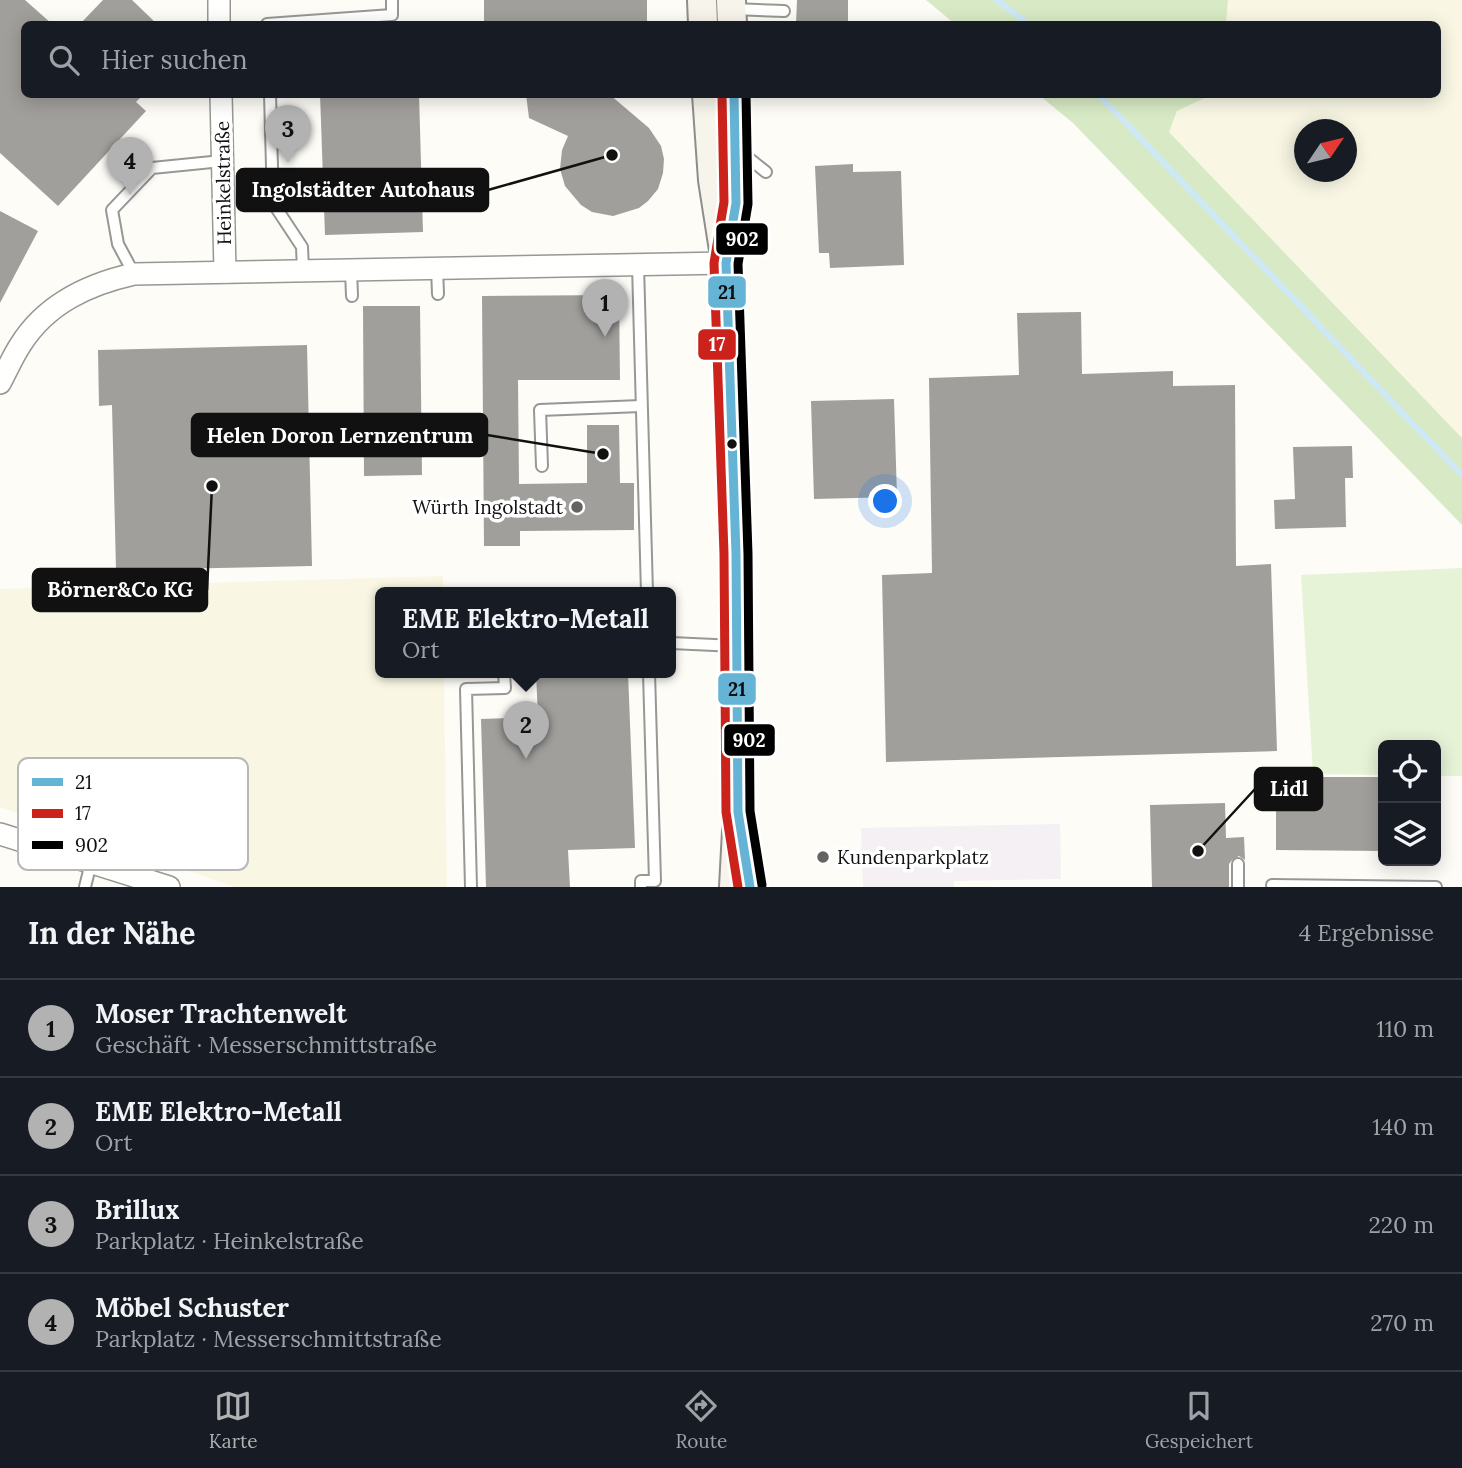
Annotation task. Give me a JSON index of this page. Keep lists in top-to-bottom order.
{
  "streets": {
    "street": ["Heinkelstraße"]
  },
  "places": [
    "Ingolstädter Autohaus",
    "Helen Doron Lernzentrum",
    "Börner&Co KG",
    "Würth Ingolstadt",
    "Lidl",
    "Kundenparkplatz"
  ],
  "lines": ["transit line 21", "transit line 17", "transit line 902"],
  "legend": ["21", "17", "902"],
  "north": "top right",
  "page": {
    "search": "Hier suchen",
    "pins": [
      "3",
      "4",
      "1",
      "2"
    ],
    "popup": ["EME Elektro-Metall", "Ort"],
    "heading": ["In der Nähe", "4 Ergebnisse"],
    "list": [
      {
        "mark": "1",
        "name": "Moser Trachtenwelt",
        "note": "Geschäft · Messerschmittstraße",
        "value": "110 m"
      },
      {
        "mark": "2",
        "name": "EME Elektro-Metall",
        "note": "Ort",
        "value": "140 m"
      },
      {
        "mark": "3",
        "name": "Brillux",
        "note": "Parkplatz · Heinkelstraße",
        "value": "220 m"
      },
      {
        "mark": "4",
        "name": "Möbel Schuster",
        "note": "Parkplatz · Messerschmittstraße",
        "value": "270 m"
      }
    ],
    "nav": ["Karte", "Route", "Gespeichert"]
  }
}
